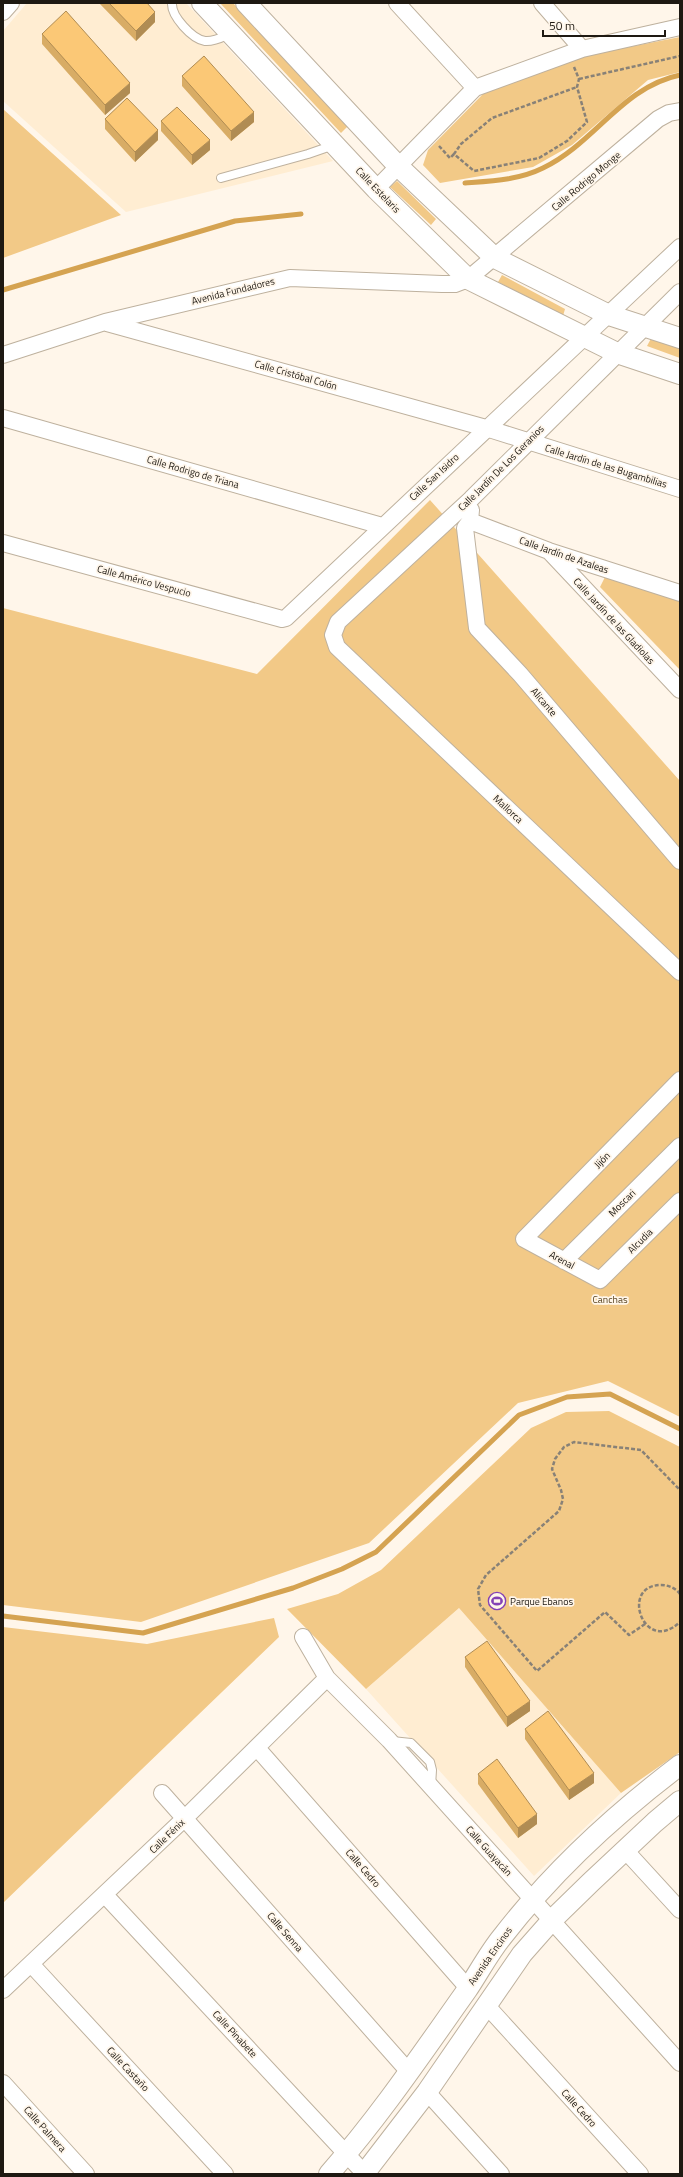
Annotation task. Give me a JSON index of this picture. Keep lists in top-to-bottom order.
{
  "streets": {
    "street": [
      "Calle Rodrigo Monge",
      "Calle Estelaris",
      "Avenida Fundadores",
      "Calle Cristóbal Colón",
      "Calle Jardín de las Bugambilias",
      "Calle Jardín De Los Geranios",
      "Calle Rodrigo de Triana",
      "Calle San Isidro",
      "Calle Jardín de Azaleas",
      "Calle Américo Vespucio",
      "Calle Jardín de las Gladiolas",
      "Alicante",
      "Mallorca",
      "Jijón",
      "Moscari",
      "Alcudia",
      "Arenal",
      "Calle Fénix",
      "Calle Guayacán",
      "Calle Cedro",
      "Calle Senna",
      "Avenida Encinos",
      "Calle Pinabete",
      "Calle Castaño",
      "Calle Palmera"
    ]
  },
  "crossings": [
    ["Calle Rodrigo Monge", "Calle Estelaris"],
    ["Calle Rodrigo Monge", "Avenida Fundadores"],
    ["Calle Estelaris", "Avenida Fundadores"],
    ["Calle Estelaris", "Calle Jardín De Los Geranios"],
    ["Calle Estelaris", "Calle San Isidro"],
    ["Avenida Fundadores", "Calle Cristóbal Colón"],
    ["Calle Cristóbal Colón", "Calle Jardín de las Bugambilias"],
    ["Calle Cristóbal Colón", "Calle San Isidro"],
    ["Calle Jardín de las Bugambilias", "Calle Jardín De Los Geranios"],
    ["Calle Jardín de las Bugambilias", "Calle San Isidro"],
    ["Calle Jardín De Los Geranios", "Mallorca"],
    ["Calle Rodrigo de Triana", "Calle San Isidro"],
    ["Calle San Isidro", "Calle Américo Vespucio"],
    ["Calle Jardín de Azaleas", "Calle Jardín de las Gladiolas"],
    ["Calle Jardín de Azaleas", "Alicante"],
    ["Jijón", "Arenal"],
    ["Moscari", "Arenal"],
    ["Alcudia", "Arenal"],
    ["Calle Fénix", "Calle Guayacán"],
    ["Calle Fénix", "Calle Cedro"],
    ["Calle Fénix", "Calle Senna"],
    ["Calle Fénix", "Calle Pinabete"],
    ["Calle Fénix", "Calle Castaño"],
    ["Calle Guayacán", "Avenida Encinos"],
    ["Calle Cedro", "Avenida Encinos"],
    ["Calle Senna", "Avenida Encinos"],
    ["Avenida Encinos", "Calle Pinabete"]
  ],
  "parks": ["Canchas"],
  "places": {
    "sports": ["Parque Ebanos"]
  },
  "scale_bar": "50 m"
}
